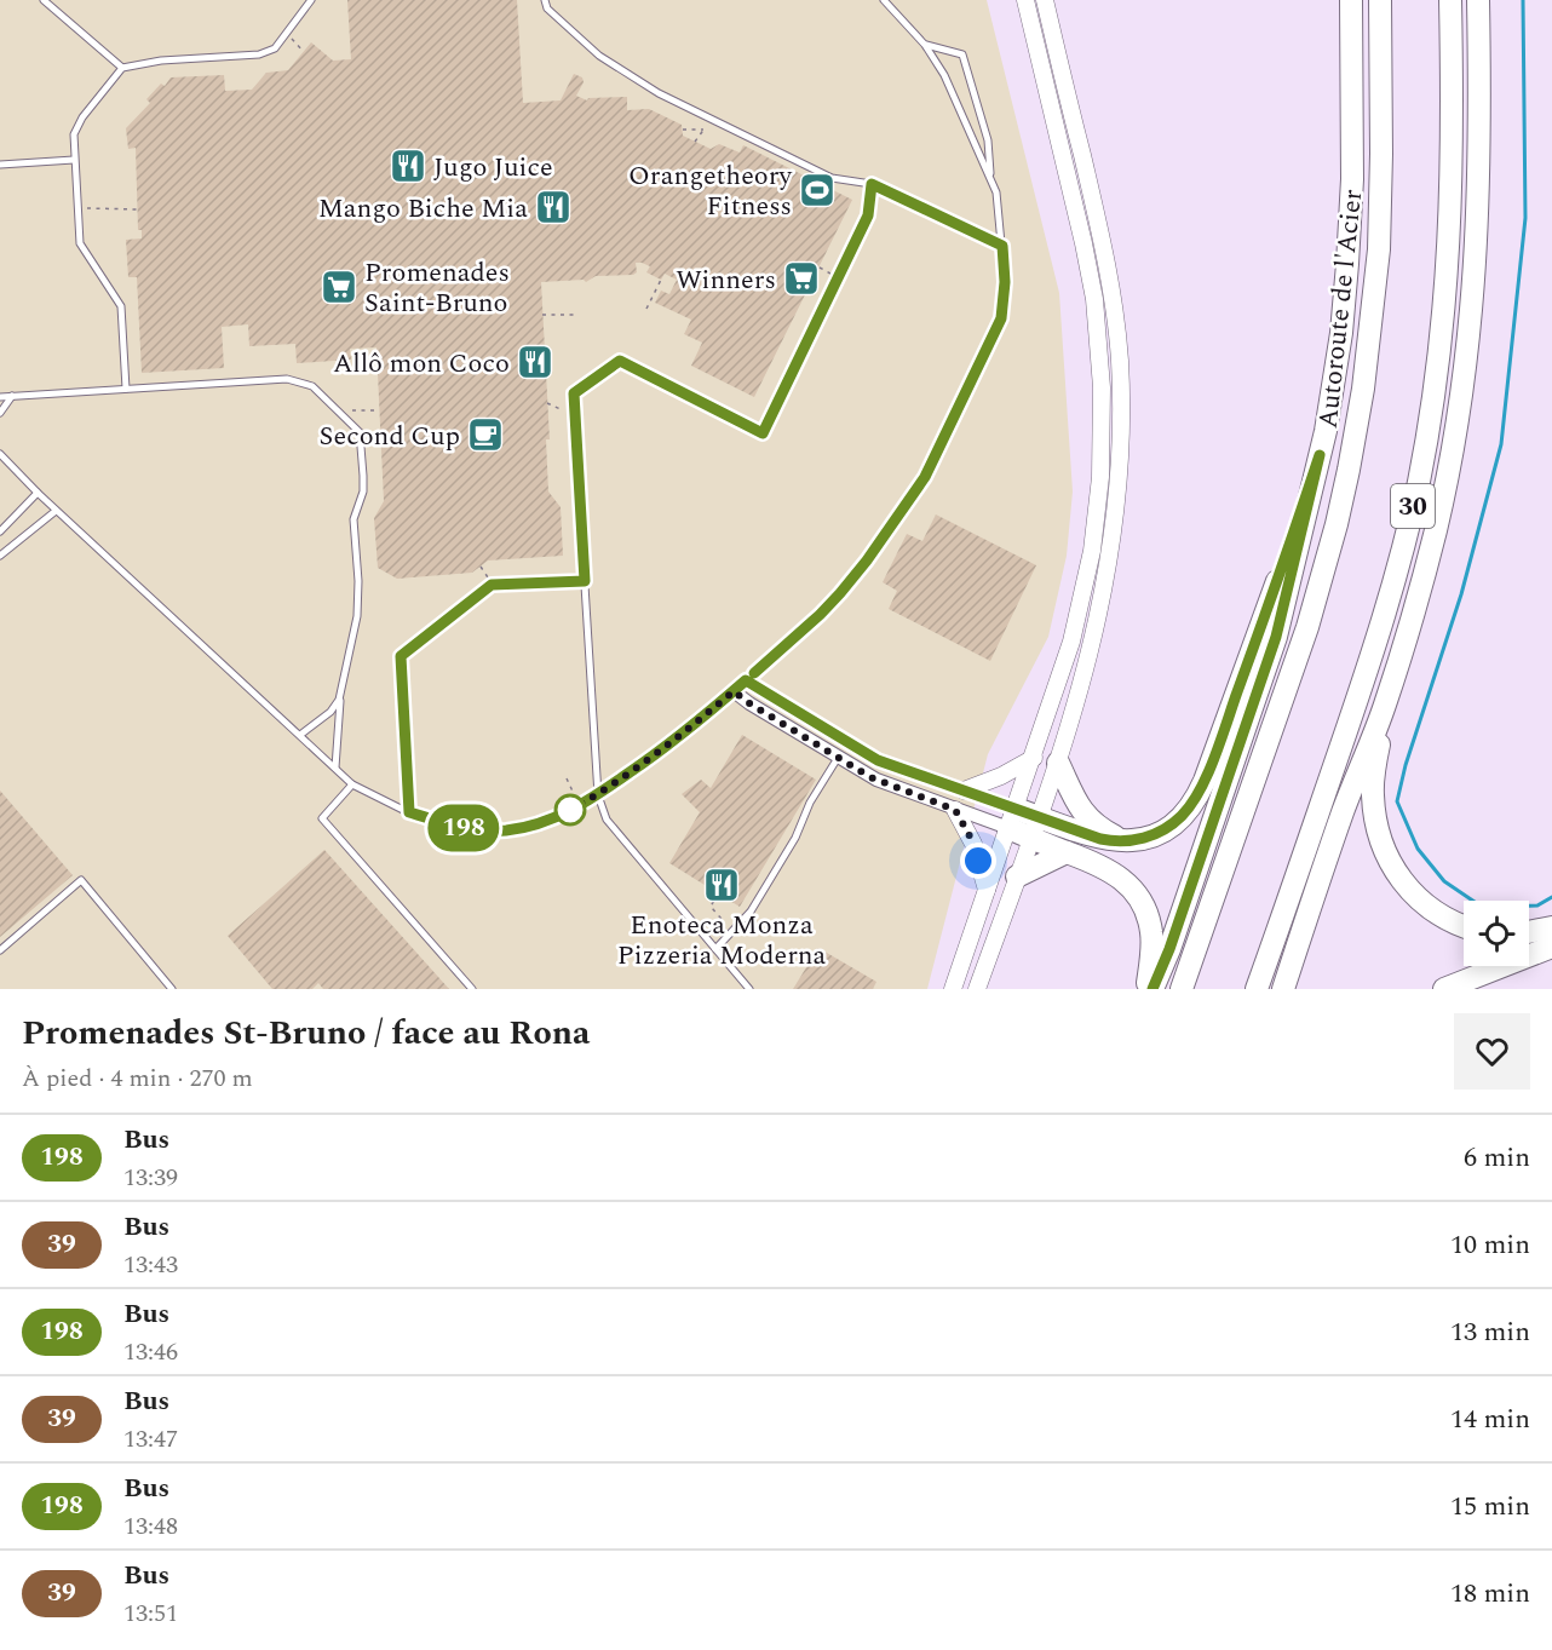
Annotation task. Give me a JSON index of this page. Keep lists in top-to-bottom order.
{
  "streets": {
    "highway": ["Autoroute de l'Acier", "30"]
  },
  "places": {
    "restaurant": [
      "Jugo Juice",
      "Mango Biche Mia",
      "Allô mon Coco",
      "Enoteca Monza Pizzeria Moderna"
    ],
    "sports": ["Orangetheory Fitness"],
    "supermarket": ["Winners", "Promenades Saint-Bruno"],
    "cafe": ["Second Cup"]
  },
  "lines": ["bus line 198"],
  "page": {
    "on_map": "198",
    "heading": ["Promenades St-Bruno / face au Rona", "À pied · 4 min · 270 m"],
    "list": [
      {
        "mark": "198",
        "name": "Bus",
        "note": "13:39",
        "value": "6 min"
      },
      {
        "mark": "39",
        "name": "Bus",
        "note": "13:43",
        "value": "10 min"
      },
      {
        "mark": "198",
        "name": "Bus",
        "note": "13:46",
        "value": "13 min"
      },
      {
        "mark": "39",
        "name": "Bus",
        "note": "13:47",
        "value": "14 min"
      },
      {
        "mark": "198",
        "name": "Bus",
        "note": "13:48",
        "value": "15 min"
      },
      {
        "mark": "39",
        "name": "Bus",
        "note": "13:51",
        "value": "18 min"
      }
    ]
  }
}
